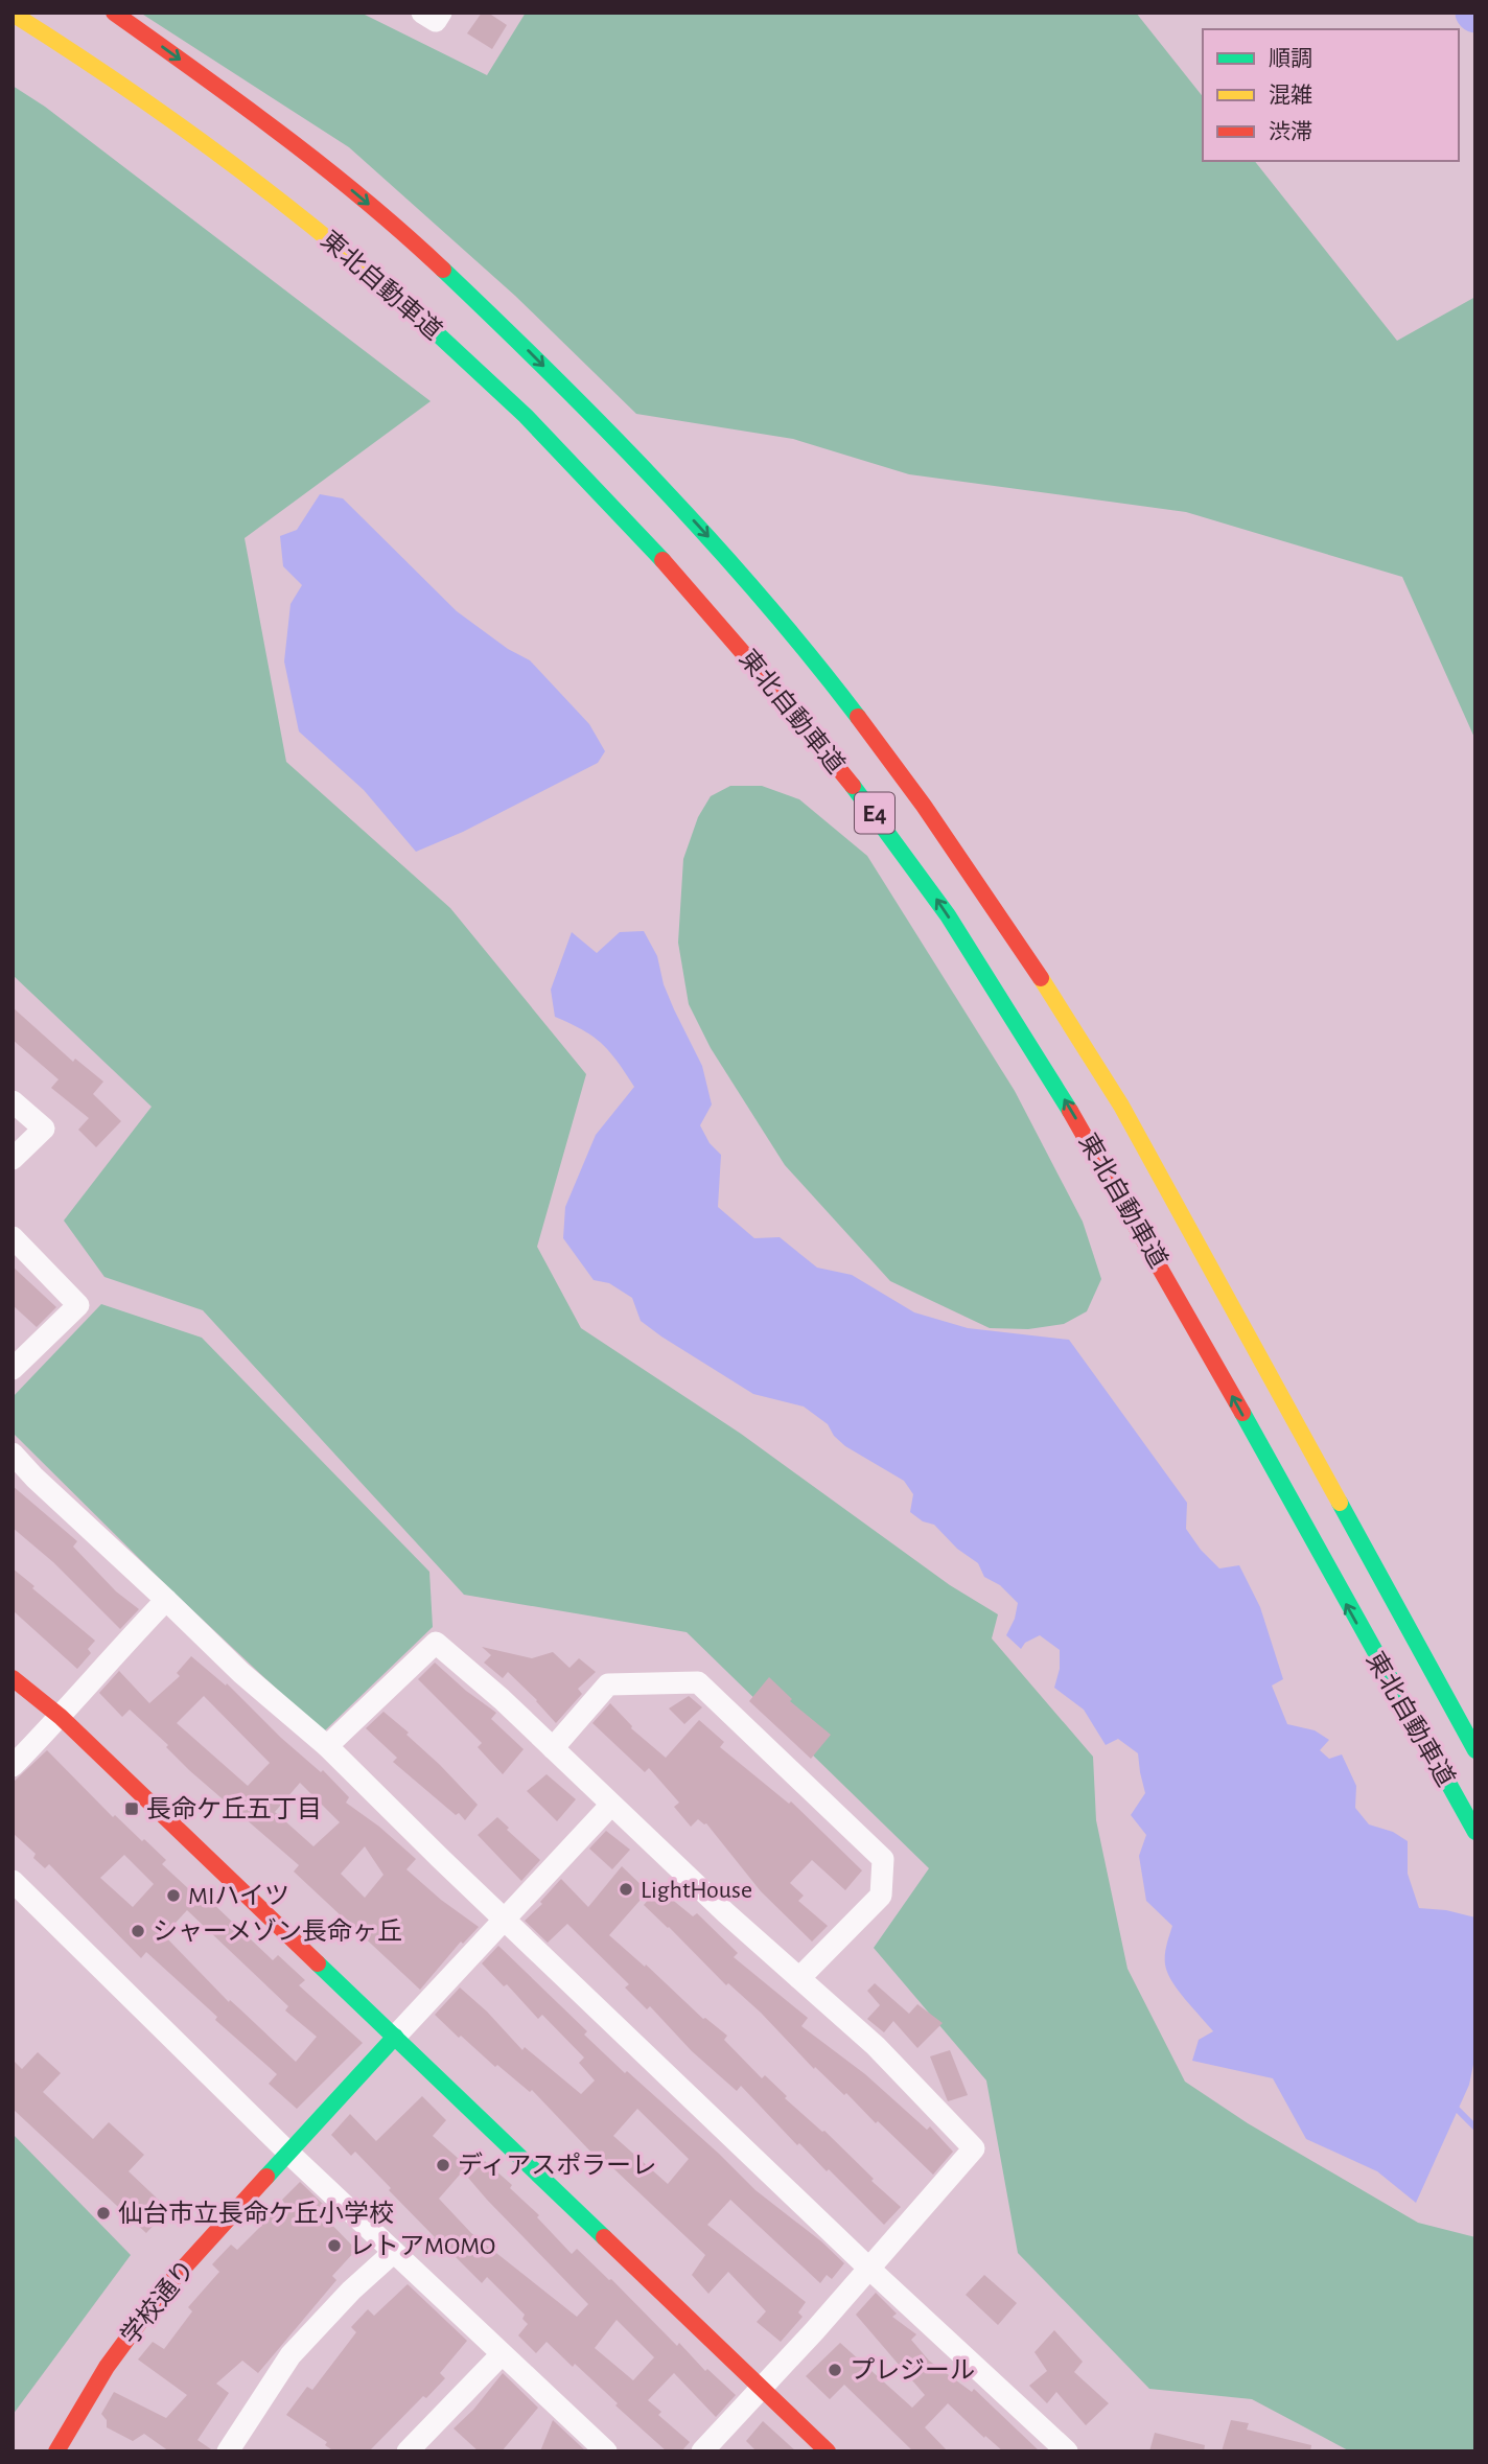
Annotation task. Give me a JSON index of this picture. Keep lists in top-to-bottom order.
{
  "streets": {
    "main road": ["東北自動車道", "E4", "学校通り"]
  },
  "places": {
    "transit": ["長命ケ丘五丁目"],
    "other": [
      "LightHouse",
      "MIハイツ",
      "シャーメゾン長命ヶ丘",
      "ディアスポラーレ",
      "仙台市立長命ケ丘小学校",
      "レトアMOMO",
      "プレジール"
    ]
  },
  "legend": ["順調", "混雑", "渋滞"]
}
